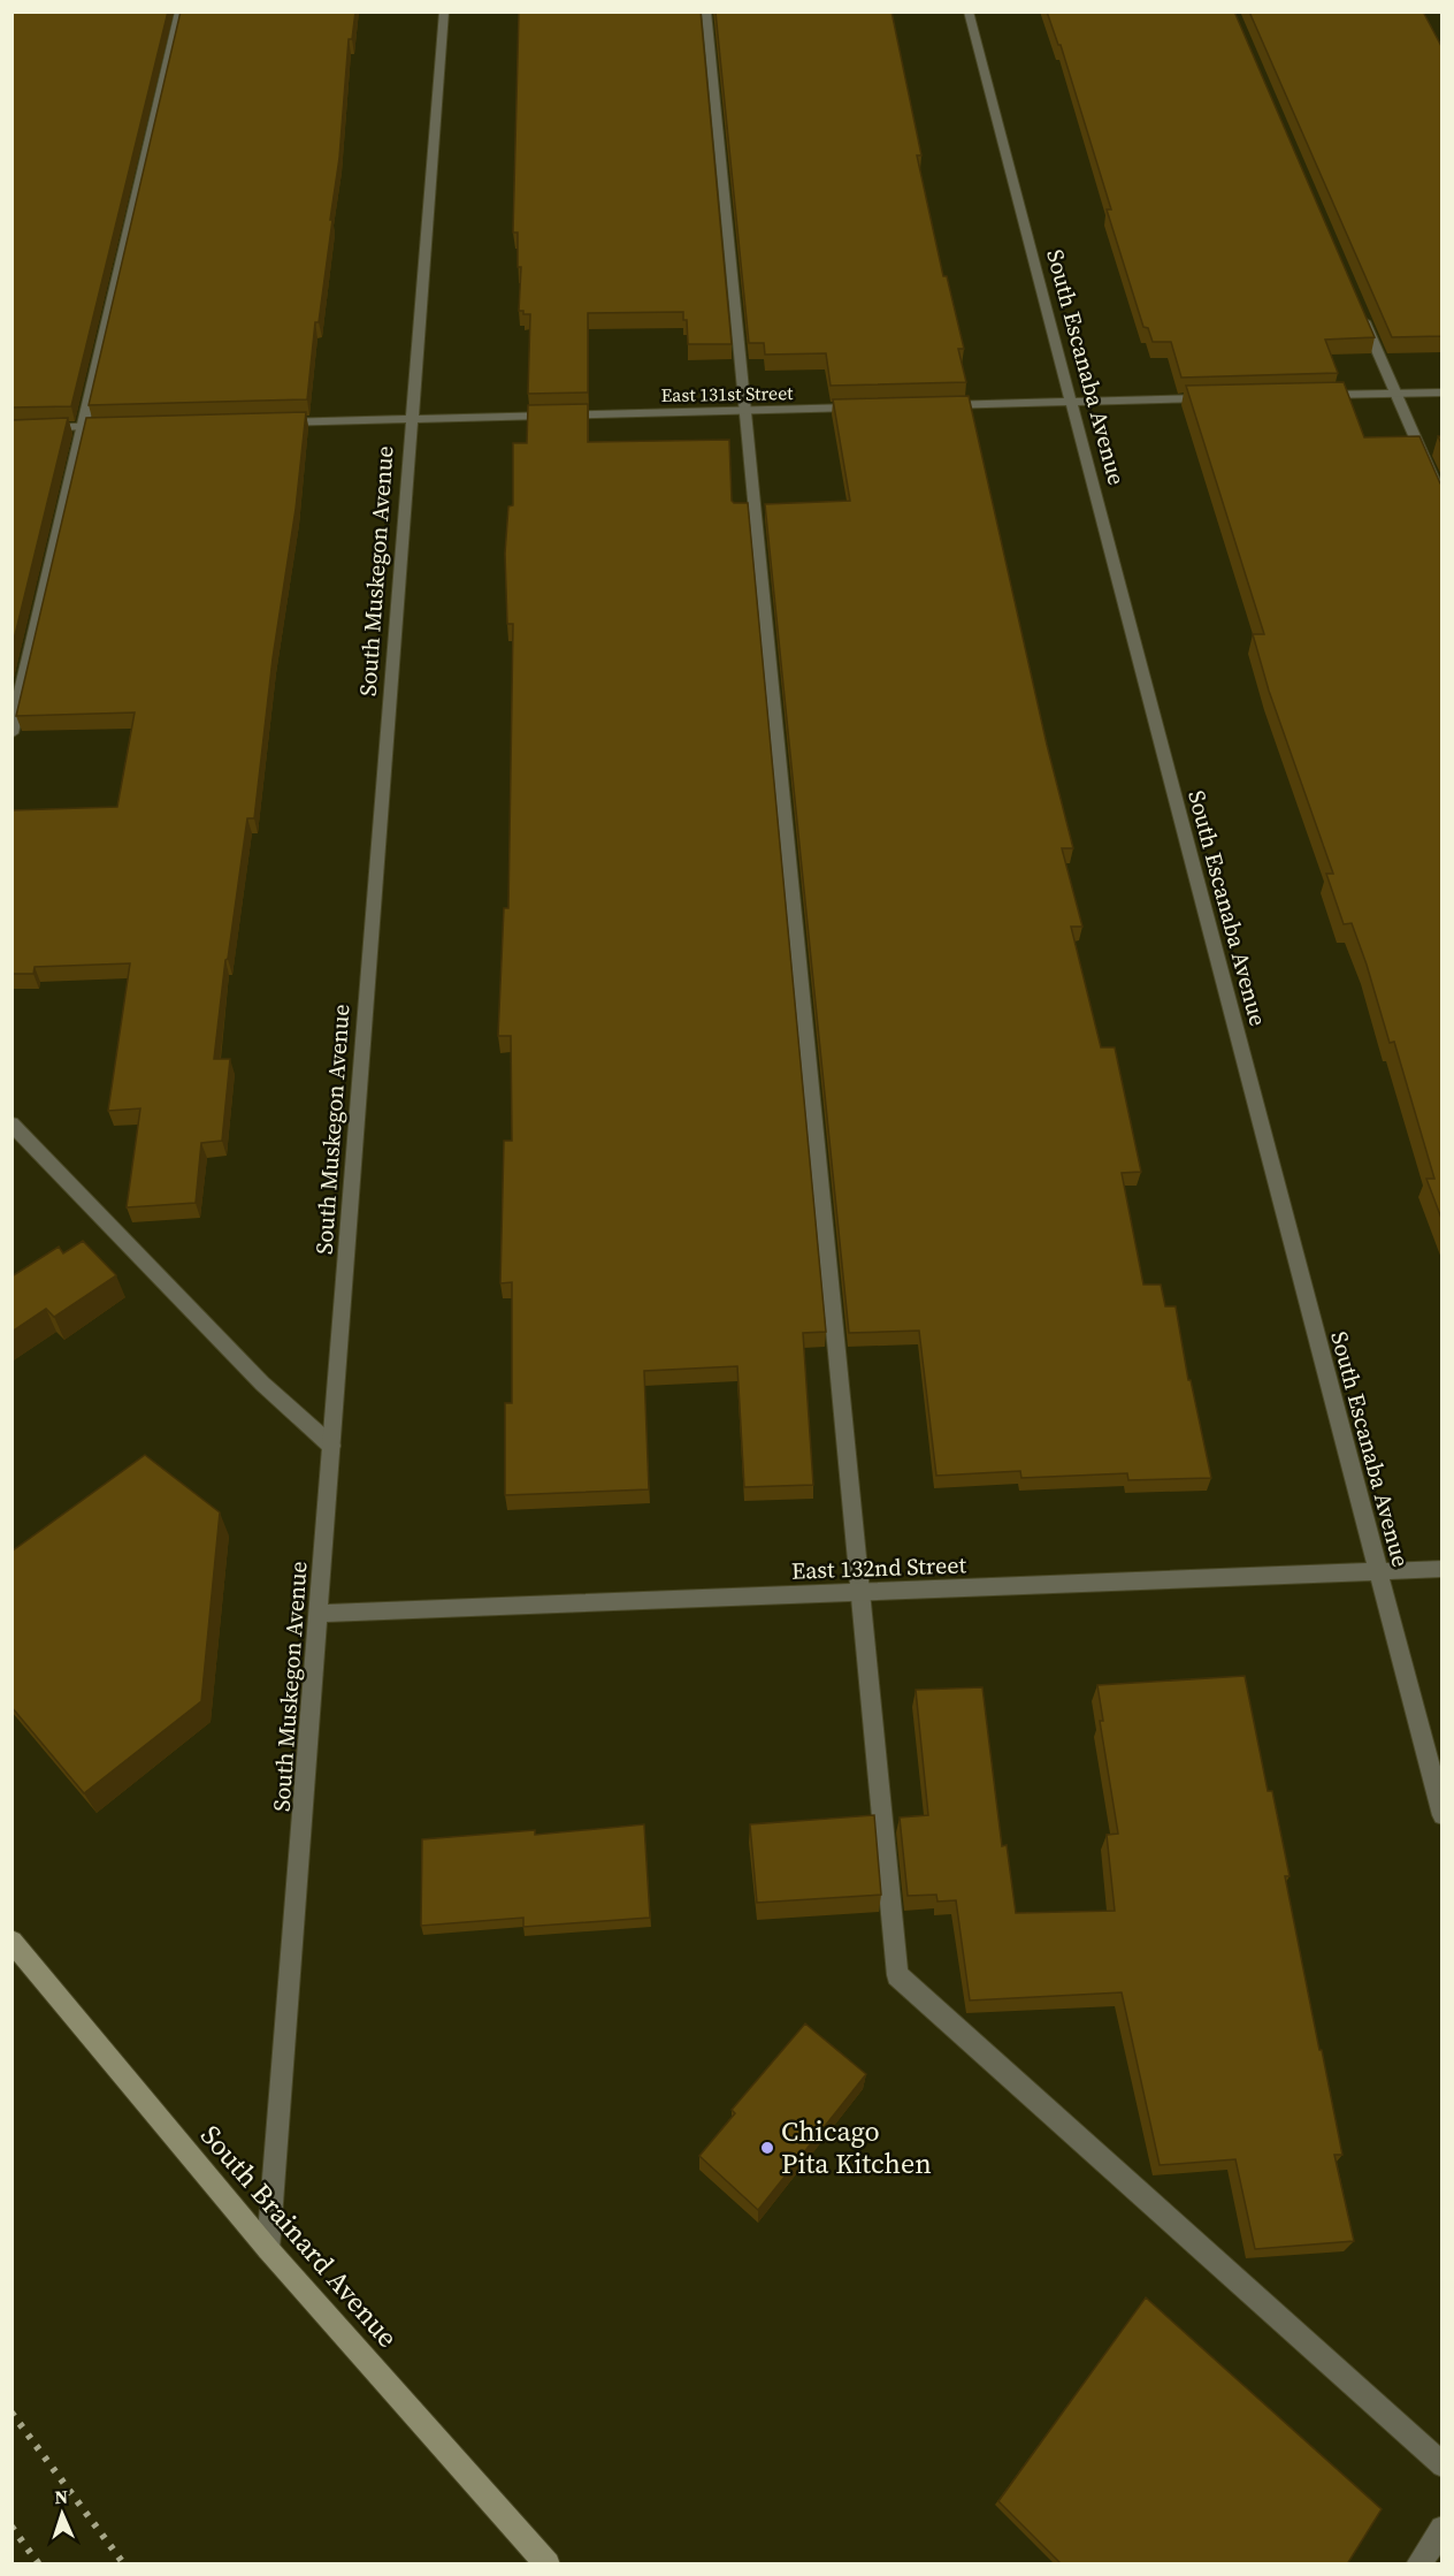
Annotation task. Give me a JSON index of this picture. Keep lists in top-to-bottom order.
{
  "streets": {
    "main road": ["South Brainard Avenue"],
    "street": [
      "South Escanaba Avenue",
      "East 131st Street",
      "South Muskegon Avenue",
      "East 132nd Street"
    ]
  },
  "crossings": [
    ["South Escanaba Avenue", "East 132nd Street"],
    ["East 131st Street", "South Muskegon Avenue"],
    ["South Muskegon Avenue", "East 132nd Street"],
    ["South Muskegon Avenue", "South Brainard Avenue"]
  ],
  "places": ["Chicago Pita Kitchen"],
  "north": "top"
}
